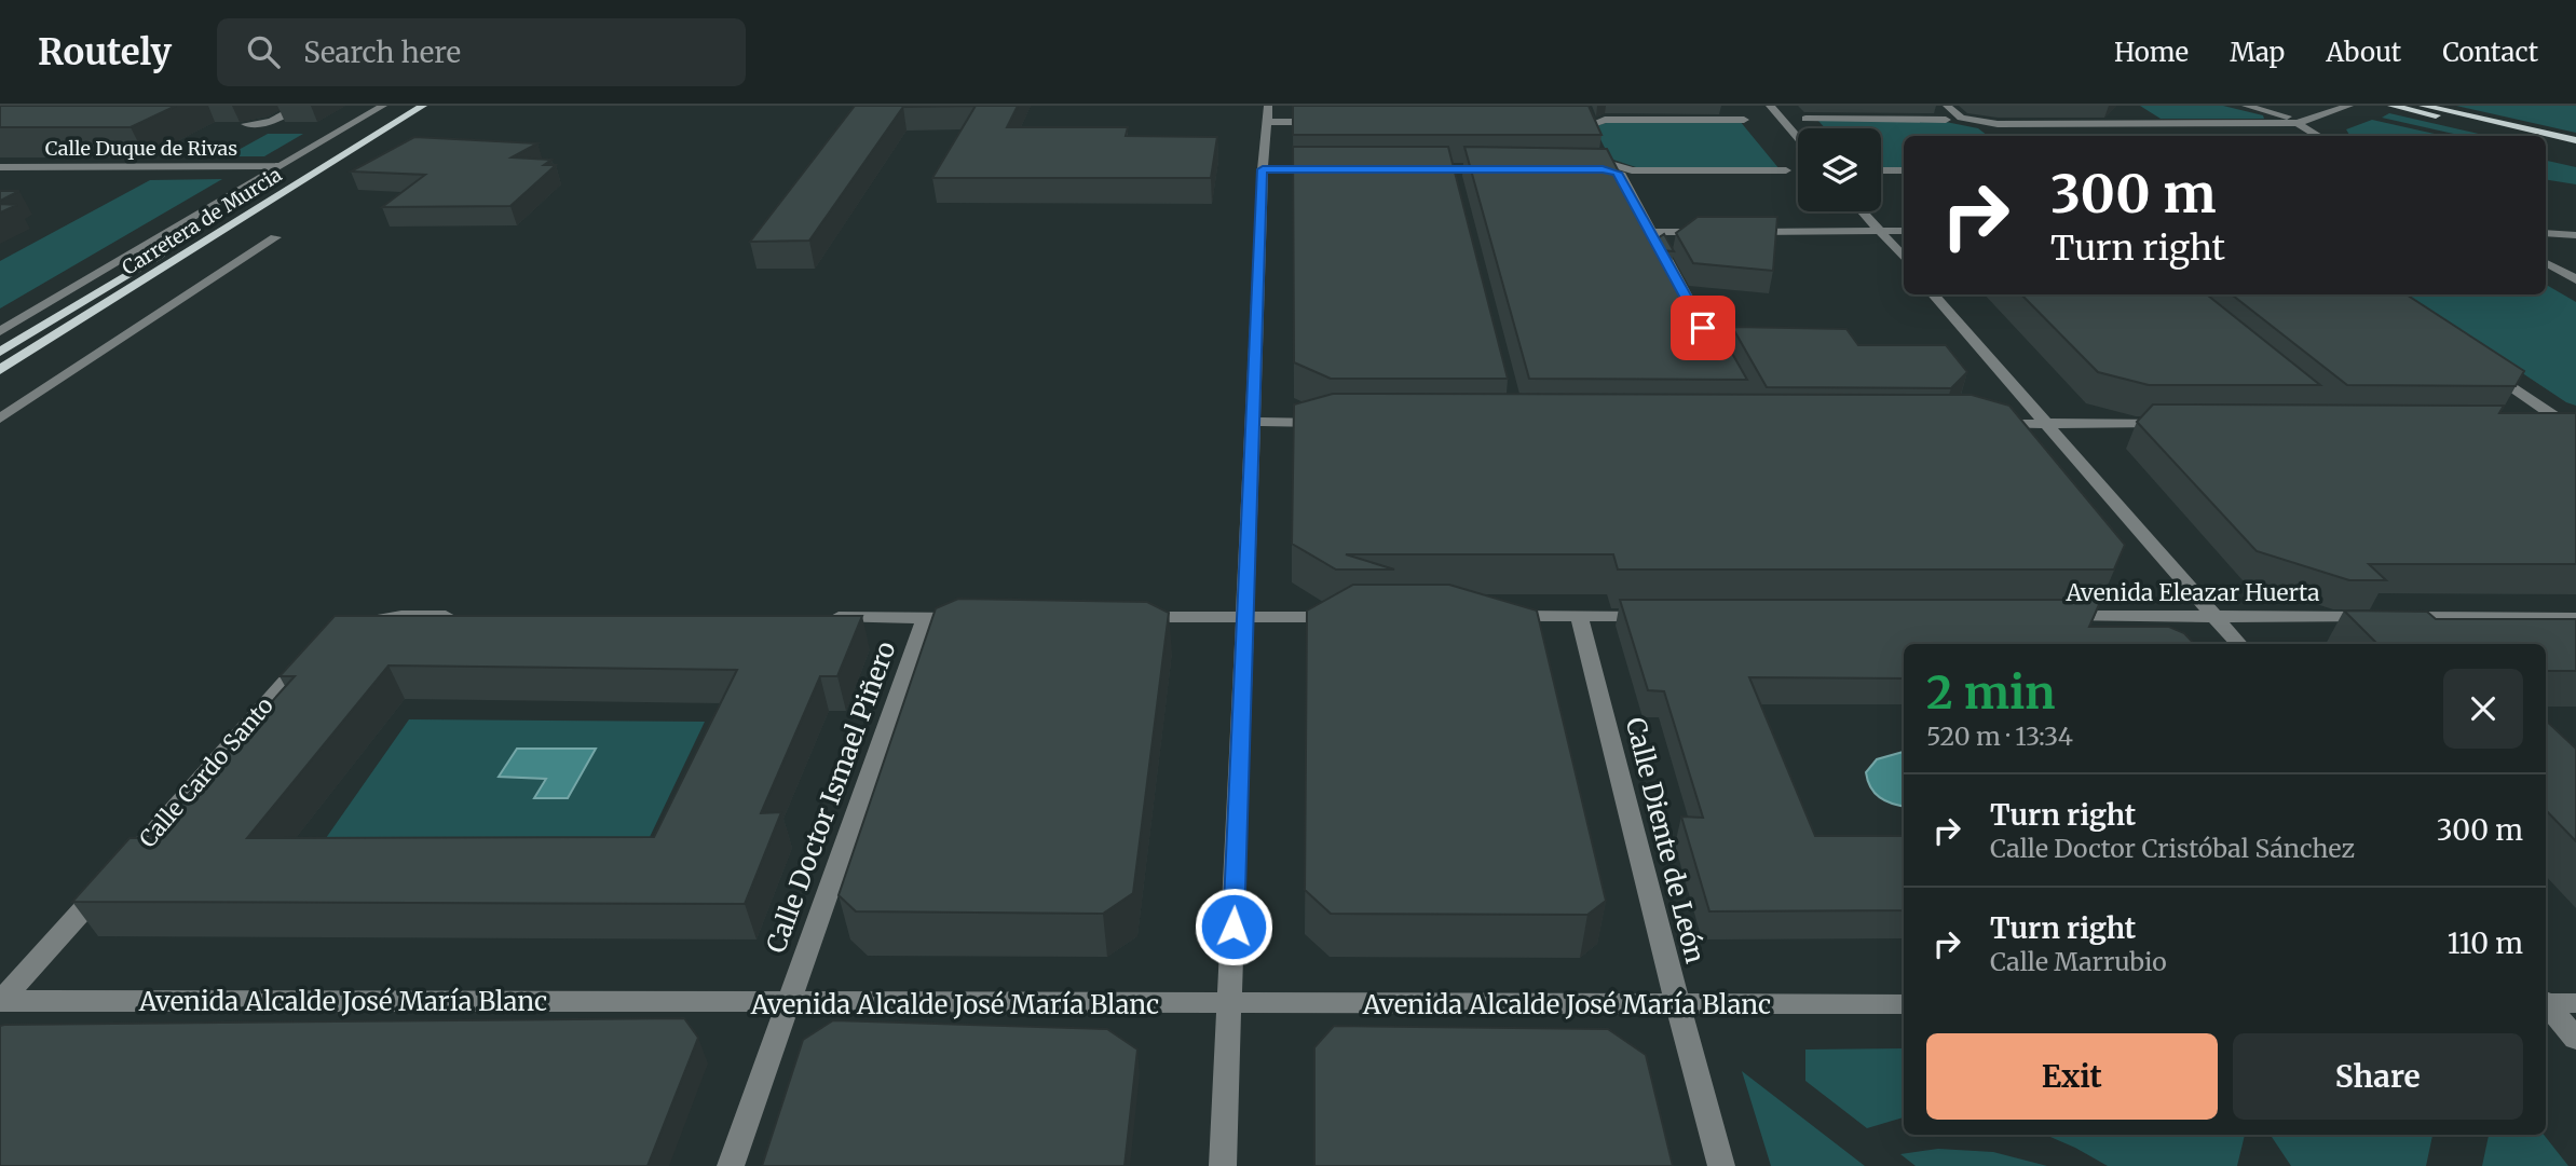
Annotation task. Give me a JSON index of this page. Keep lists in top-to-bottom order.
{
  "streets": {
    "main road": ["Carretera de Murcia"],
    "street": [
      "Calle Duque de Rivas",
      "Avenida Eleazar Huerta",
      "Calle Cardo Santo",
      "Calle Doctor Ismael Piñero",
      "Calle Diente de León",
      "Avenida Alcalde José María Blanc"
    ]
  },
  "crossings": [
    ["Calle Duque de Rivas", "Carretera de Murcia"],
    ["Calle Cardo Santo", "Avenida Alcalde José María Blanc"],
    ["Calle Doctor Ismael Piñero", "Avenida Alcalde José María Blanc"],
    ["Calle Diente de León", "Avenida Alcalde José María Blanc"]
  ],
  "page": {
    "header": "Routely",
    "search": "Search here",
    "nav": [
      "Home",
      "Map",
      "About",
      "Contact"
    ],
    "turn": ["300 m", "Turn right"],
    "heading": ["2 min", "520 m · 13:34"],
    "list": [
      {
        "name": "Turn right",
        "note": "Calle Doctor Cristóbal Sánchez",
        "value": "300 m"
      },
      {
        "name": "Turn right",
        "note": "Calle Marrubio",
        "value": "110 m"
      }
    ],
    "buttons": ["Exit", "Share"]
  }
}
